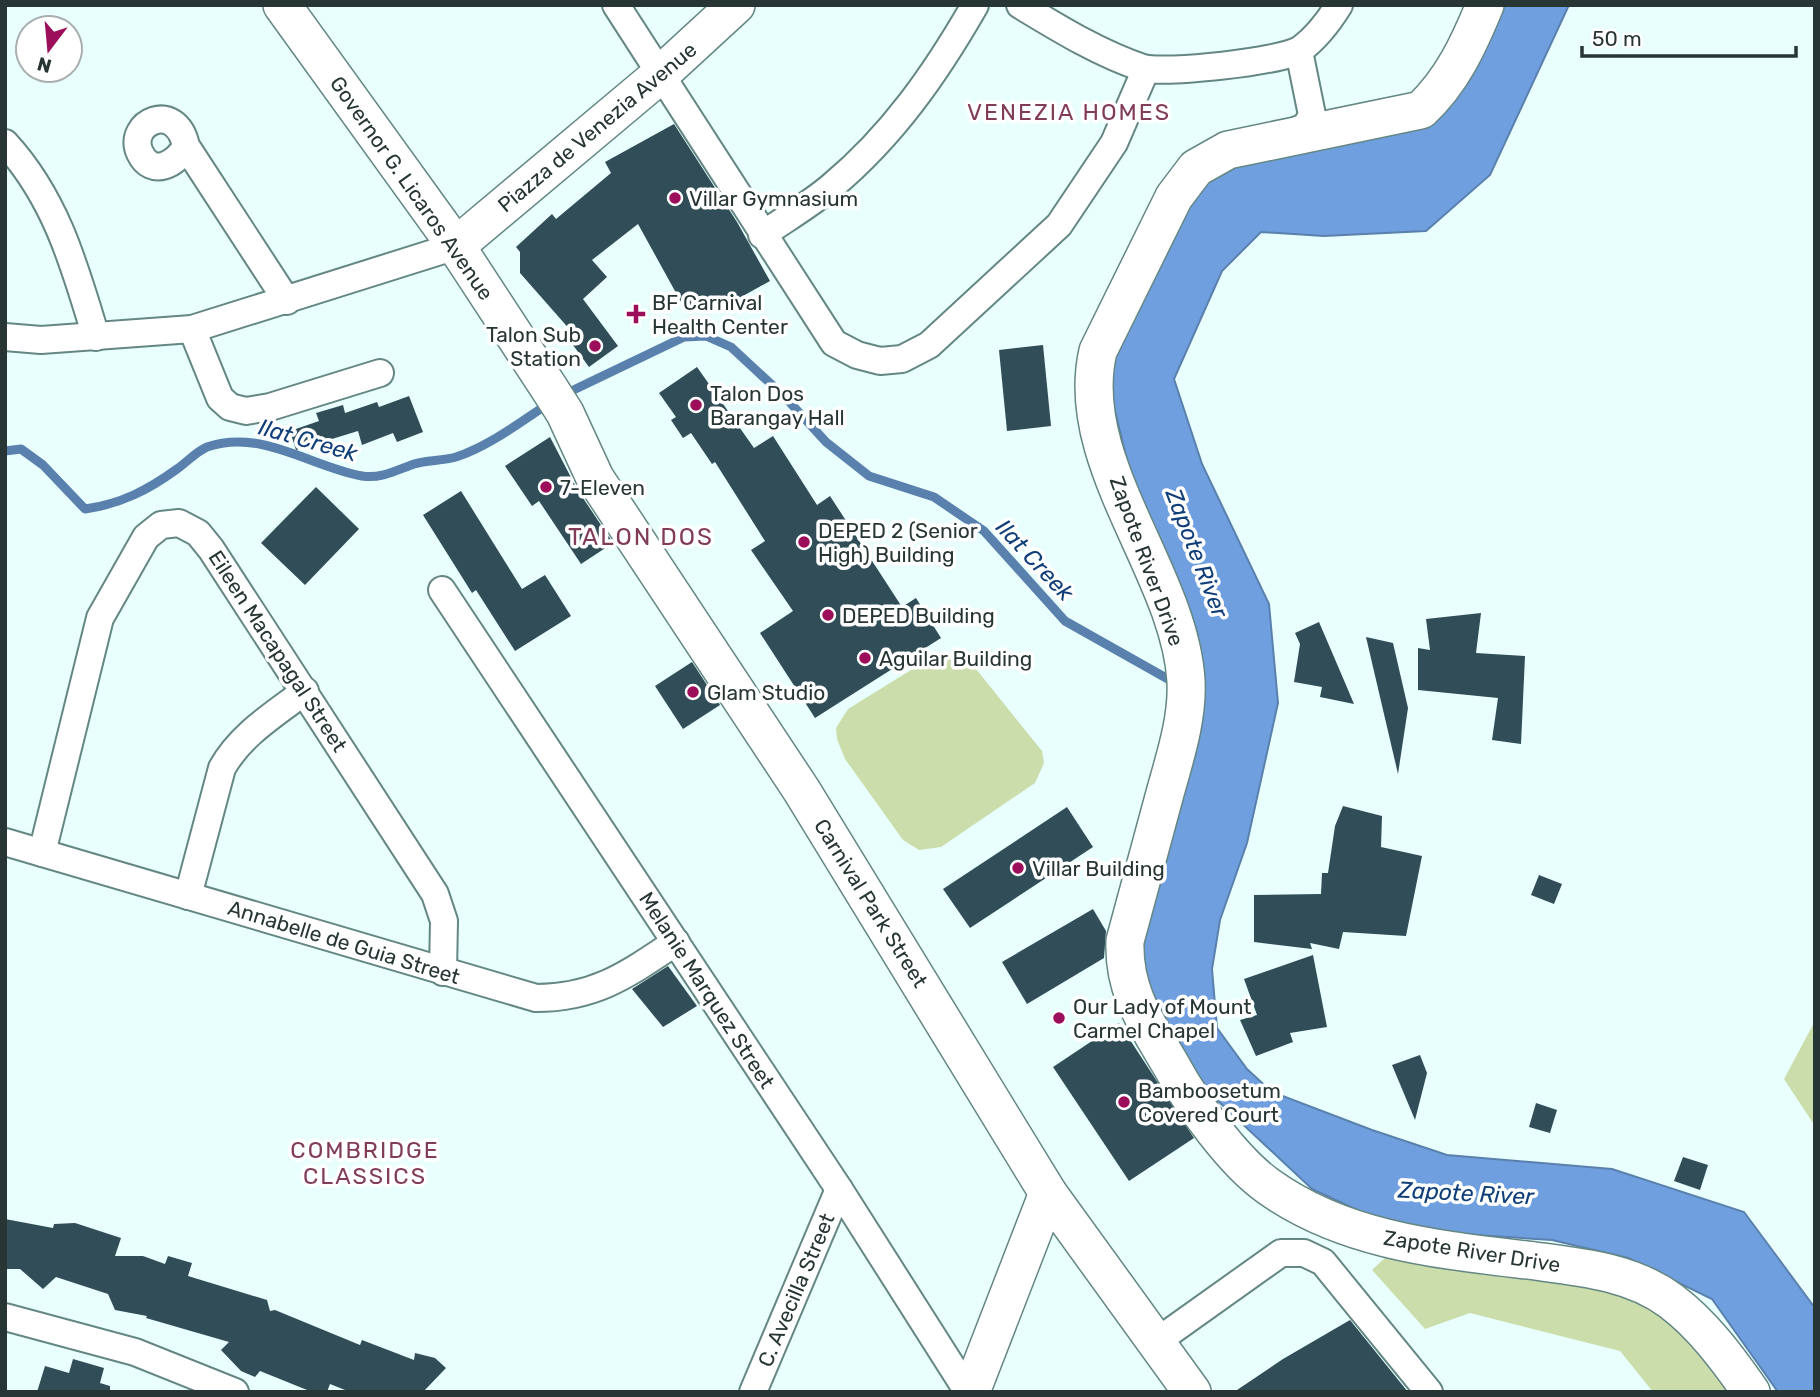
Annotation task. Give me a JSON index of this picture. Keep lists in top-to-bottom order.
{
  "streets": {
    "street": [
      "Piazza de Venezia Avenue",
      "Governor G. Licaros Avenue",
      "Zapote River Drive",
      "Eileen Macapagal Street",
      "Carnival Park Street",
      "Annabelle de Guia Street",
      "Melanie Marquez Street",
      "C. Avecilla Street"
    ]
  },
  "crossings": [
    ["Piazza de Venezia Avenue", "Governor G. Licaros Avenue"],
    ["Governor G. Licaros Avenue", "Carnival Park Street"],
    ["Eileen Macapagal Street", "Annabelle de Guia Street"],
    ["Annabelle de Guia Street", "Melanie Marquez Street"],
    ["Melanie Marquez Street", "C. Avecilla Street"]
  ],
  "districts": ["VENEZIA HOMES", "TALON DOS", "COMBRIDGE CLASSICS"],
  "water": ["Ilat Creek", "Zapote River"],
  "places": {
    "other": [
      "Villar Gymnasium",
      "Talon Sub Station",
      "Talon Dos Barangay Hall",
      "7-Eleven",
      "DEPED 2 (Senior High) Building",
      "DEPED Building",
      "Aguilar Building",
      "Glam Studio",
      "Villar Building",
      "Our Lady of Mount Carmel Chapel",
      "Bamboosetum Covered Court"
    ],
    "health": ["BF Carnival Health Center"]
  },
  "scale_bar": "50 m",
  "north": "bottom"
}
